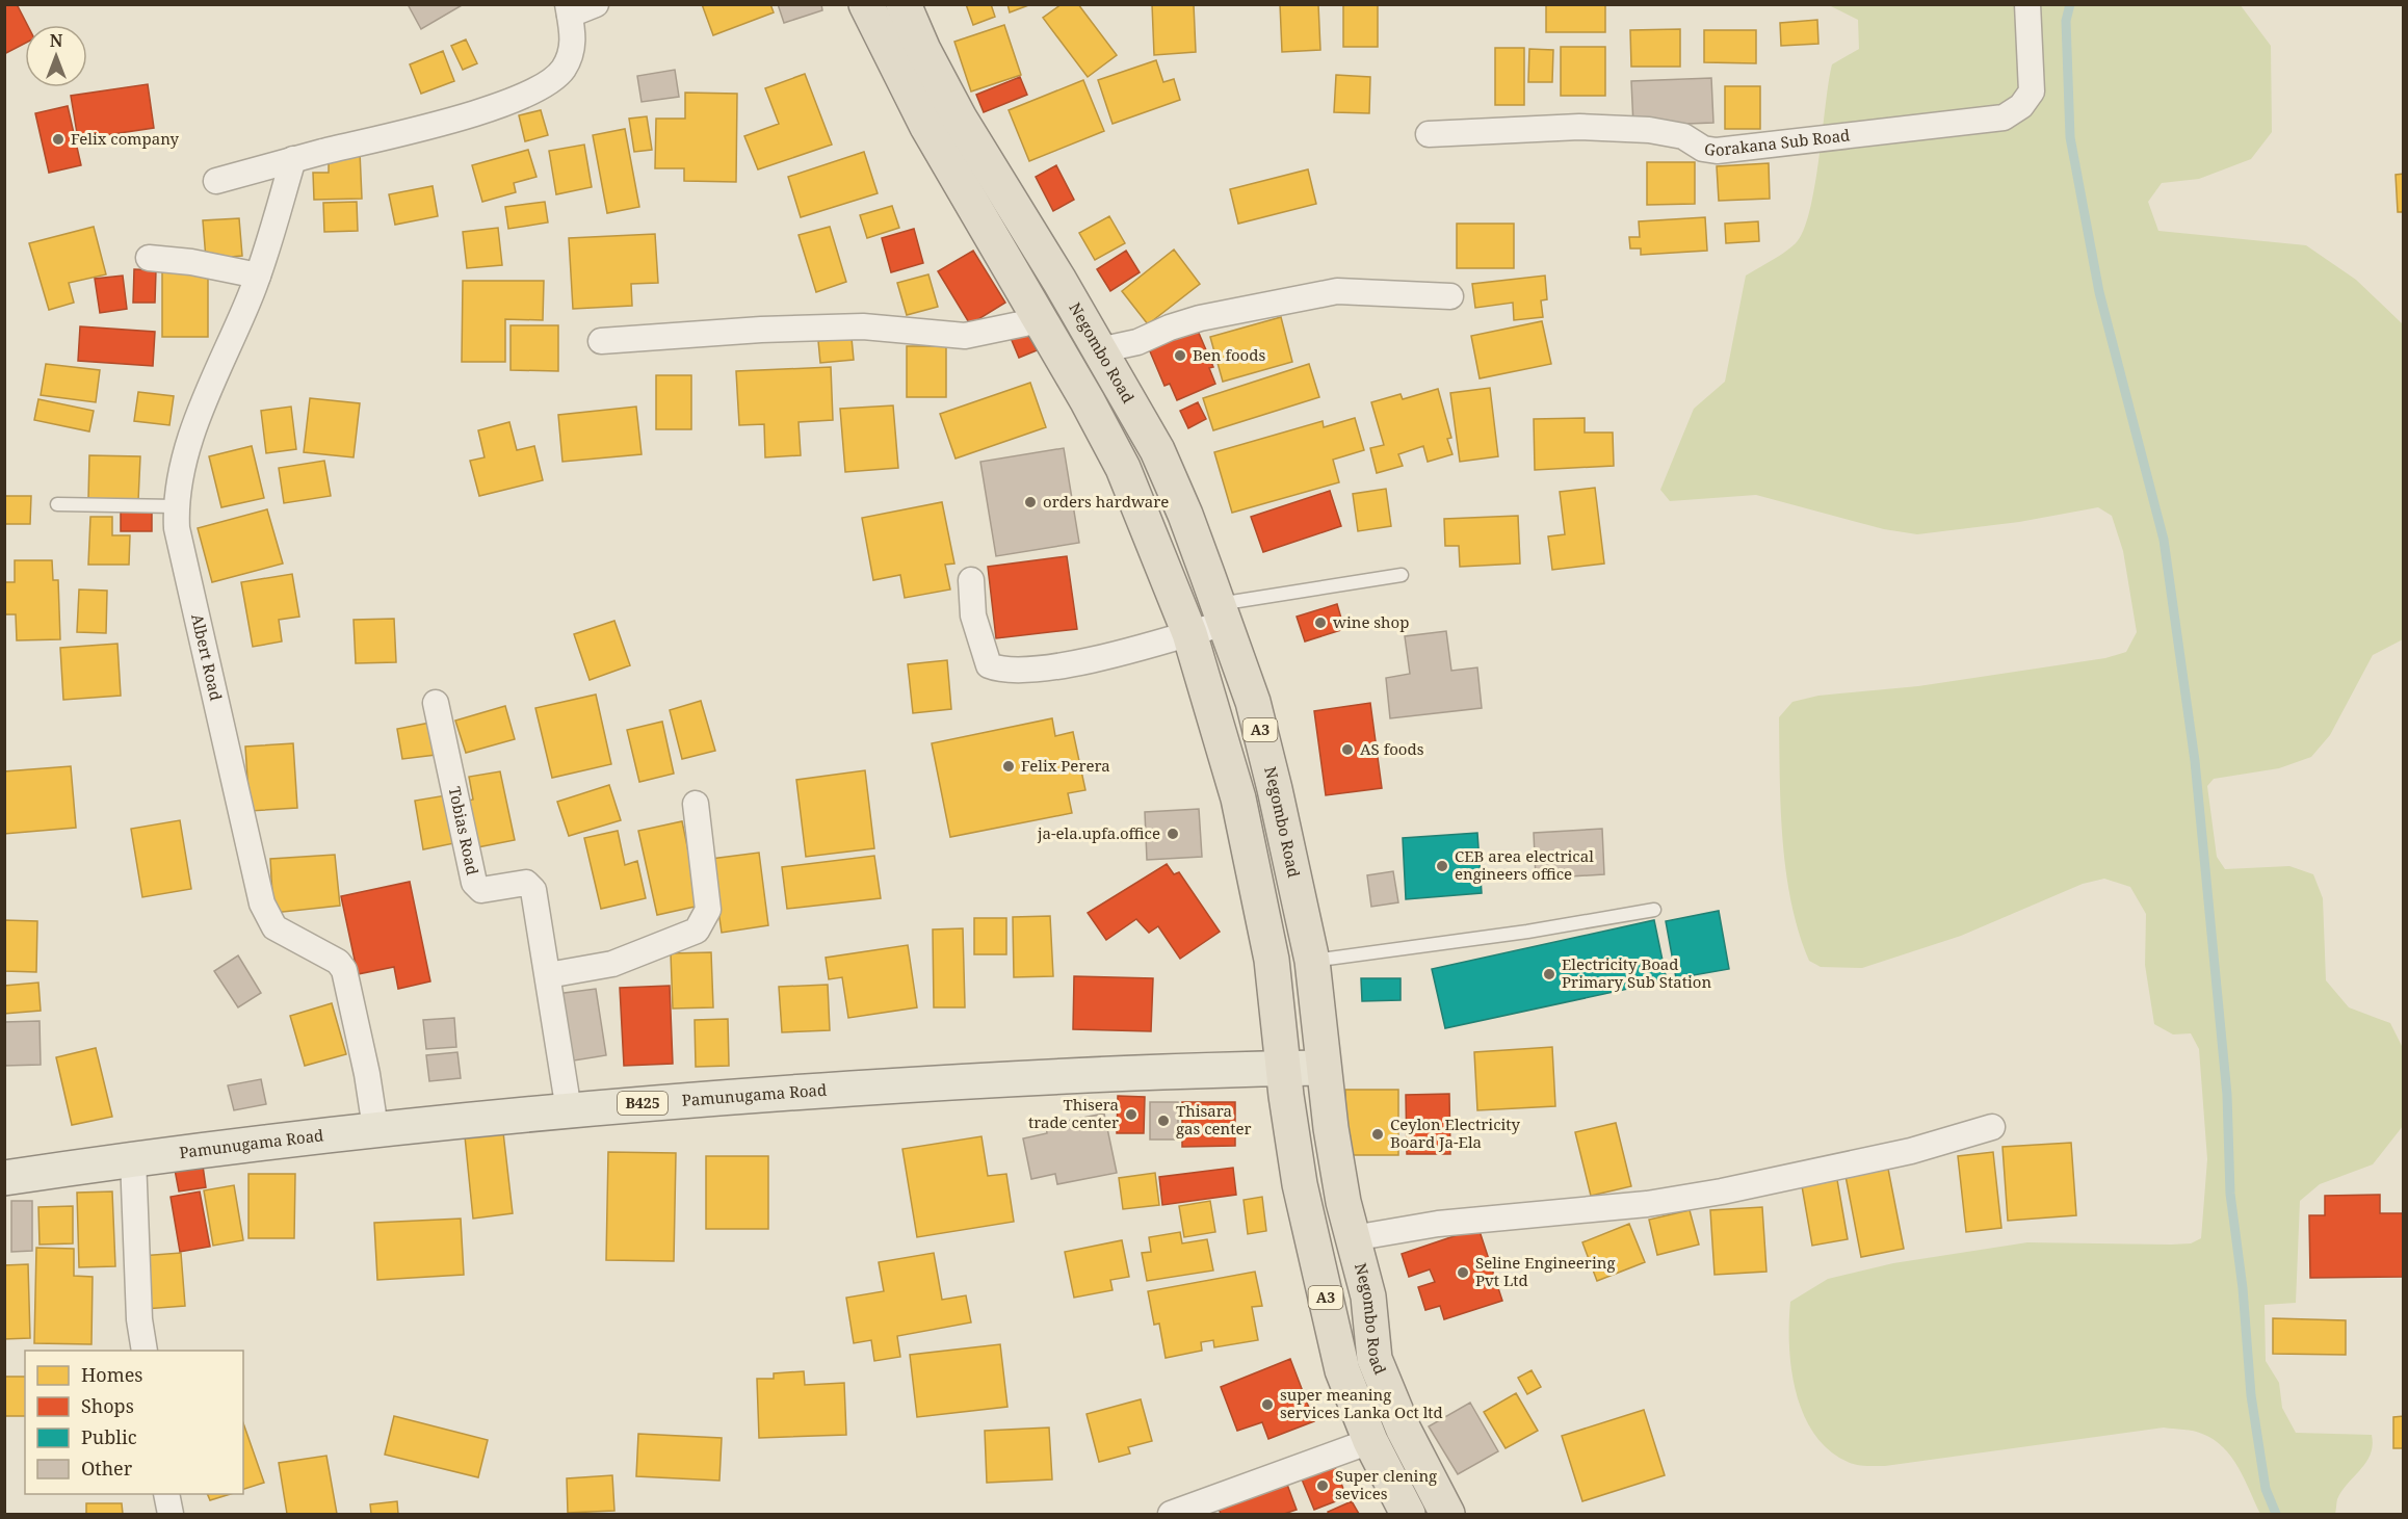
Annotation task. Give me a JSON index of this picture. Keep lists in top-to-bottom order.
{
  "streets": {
    "highway": ["Negombo Road", "A3"],
    "main road": ["Pamunugama Road", "B425"],
    "street": ["Gorakana Sub Road", "Albert Road", "Tobias Road"]
  },
  "crossings": [
    ["Negombo Road", "Pamunugama Road"],
    ["Albert Road", "Pamunugama Road"],
    ["A3", "Pamunugama Road"],
    ["Tobias Road", "Pamunugama Road"]
  ],
  "places": [
    "Felix company",
    "Ben foods",
    "orders hardware",
    "wine shop",
    "AS foods",
    "Felix Perera",
    "ja-ela.upfa.office",
    "CEB area electrical engineers office",
    "Electricity Boad Primary Sub Station",
    "Thisera trade center",
    "Thisara gas center",
    "Ceylon Electricity Board Ja-Ela",
    "Seline Engineering Pvt Ltd",
    "super meaning services Lanka Oct ltd",
    "Super clening sevices"
  ],
  "legend": [
    "Homes",
    "Shops",
    "Public",
    "Other"
  ],
  "north": "top"
}
